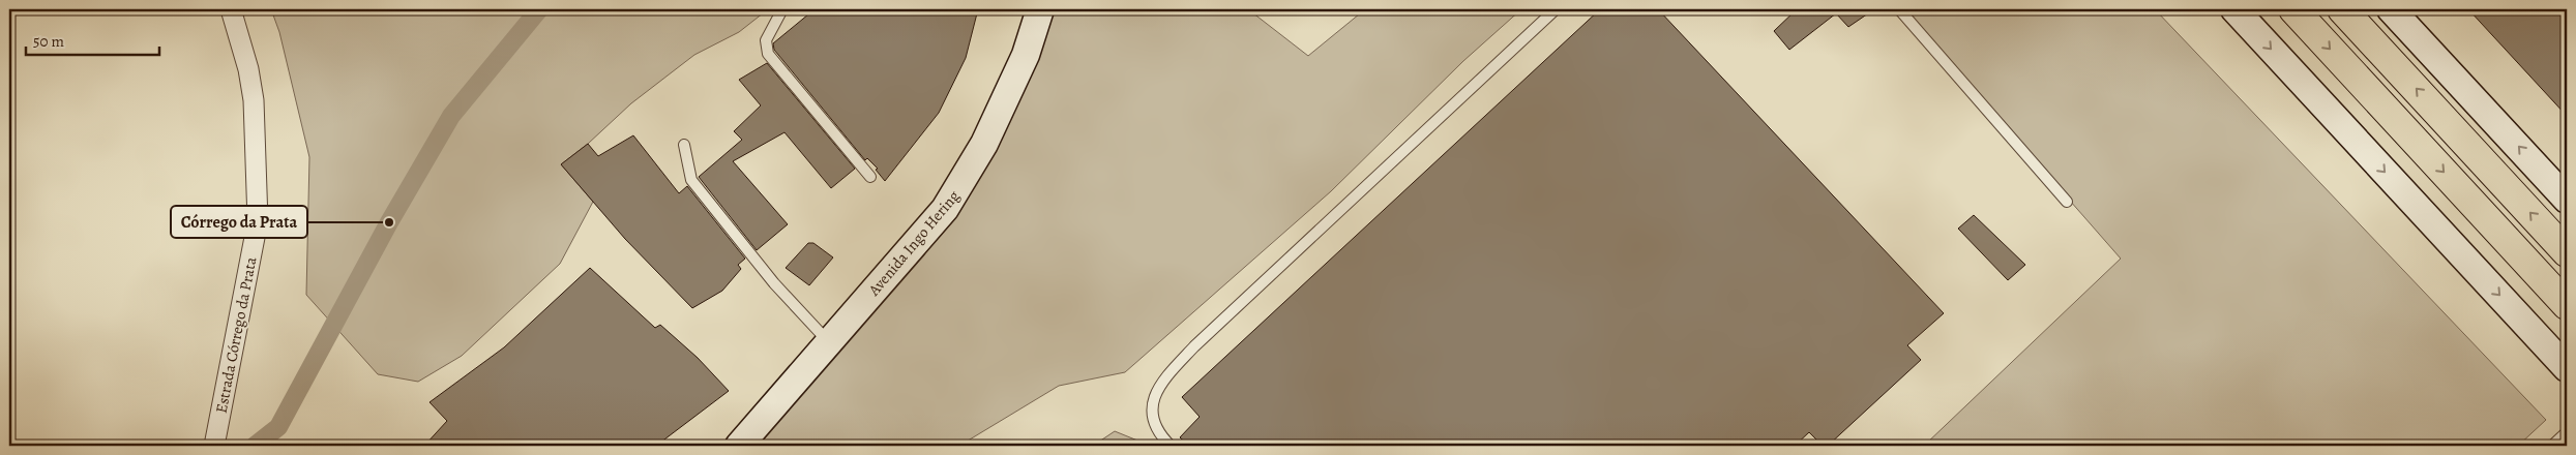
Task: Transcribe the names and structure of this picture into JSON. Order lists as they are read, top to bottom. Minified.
{"streets":{"main road":["Avenida Ingo Hering"],"street":["Estrada Córrego da Prata"]},"places":["Córrego da Prata"],"scale_bar":"50 m"}
